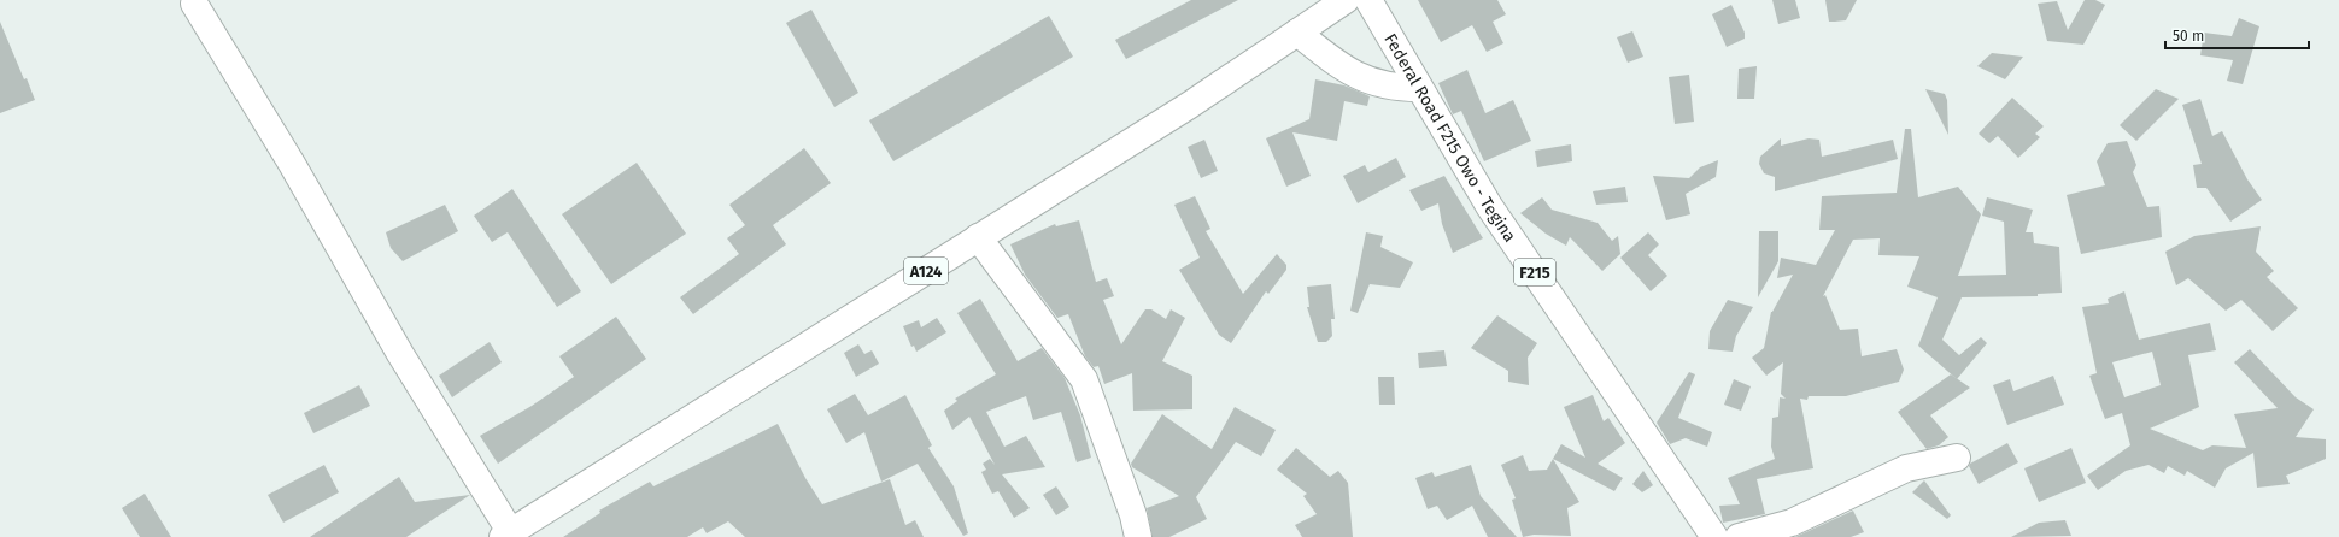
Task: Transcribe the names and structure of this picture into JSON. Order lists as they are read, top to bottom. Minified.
{"streets":{"main road":["Federal Road F215 Owo - Tegina","A124","F215"]},"scale_bar":"50 m"}
